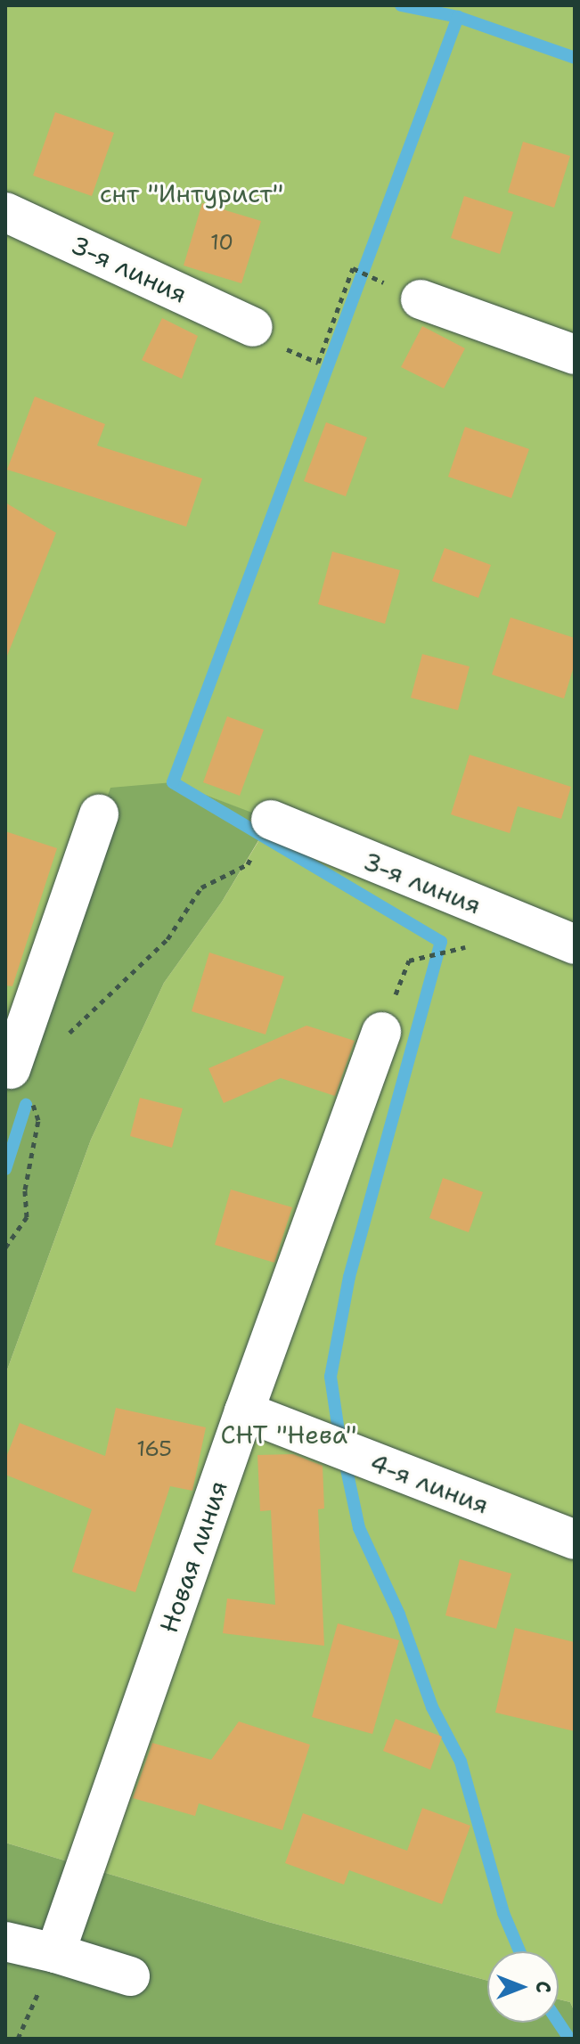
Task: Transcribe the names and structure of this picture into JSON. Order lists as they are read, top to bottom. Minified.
{"streets":{"street":["3-я линия","4-я линия","Новая линия"]},"crossings":[["4-я линия","Новая линия"]],"parks":["снт \"Интурист\"","СНТ \"Нева\""],"house_numbers":["10","165"],"north":"right"}
